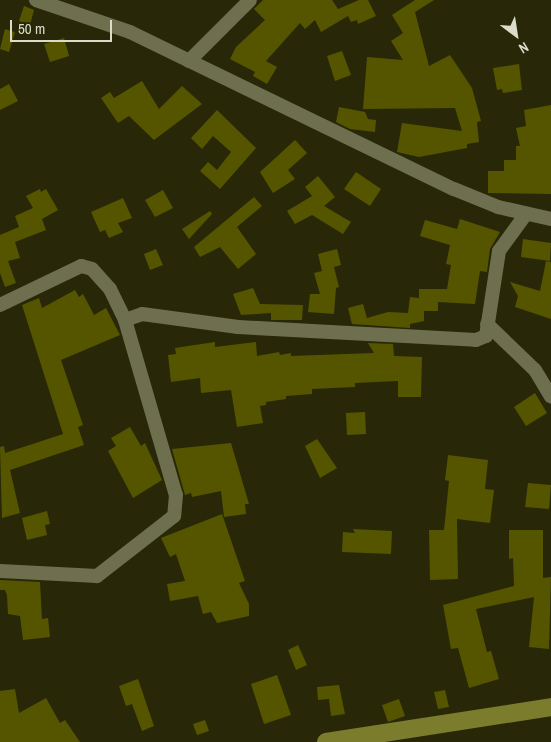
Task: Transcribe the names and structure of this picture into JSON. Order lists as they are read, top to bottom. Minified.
{"scale_bar":"50 m","north":"bottom right"}
